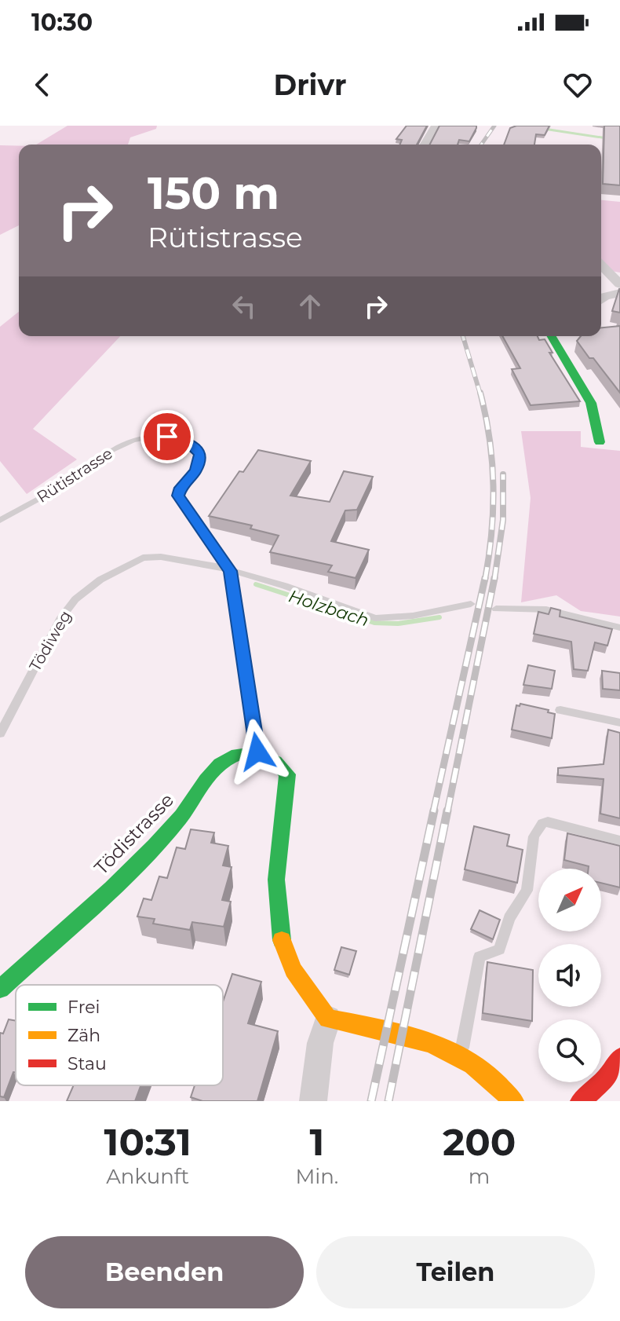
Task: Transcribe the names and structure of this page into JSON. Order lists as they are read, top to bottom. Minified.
{"streets":{"street":["Tödistrasse"],"lane":["Rütistrasse","Tödiweg"]},"crossings":[["Rütistrasse","Tödiweg"],["Rütistrasse","Tödistrasse"]],"water":["Holzbach"],"legend":["Frei","Zäh","Stau"],"north":"top right","page":{"status":"10:30","header":"Drivr","turn":["150 m","Rütistrasse"],"eta":["10:31","Ankunft","1","Min.","200","m"],"buttons":["Beenden","Teilen"]}}
